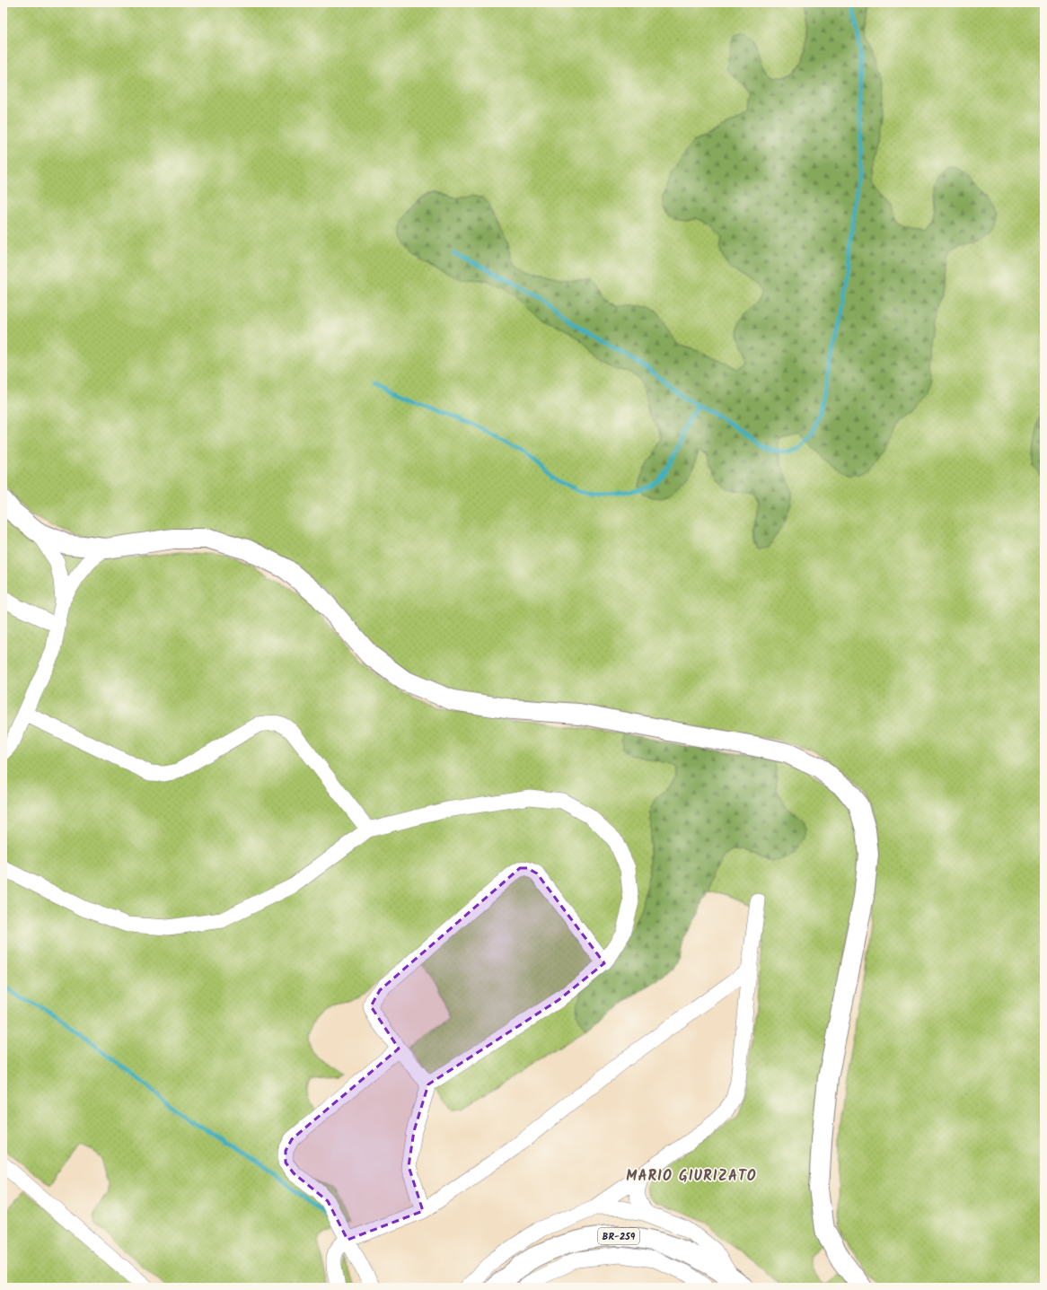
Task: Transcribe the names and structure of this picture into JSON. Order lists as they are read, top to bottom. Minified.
{"streets":{"main road":["BR-259"]},"districts":["MARIO GIURIZATO"]}
